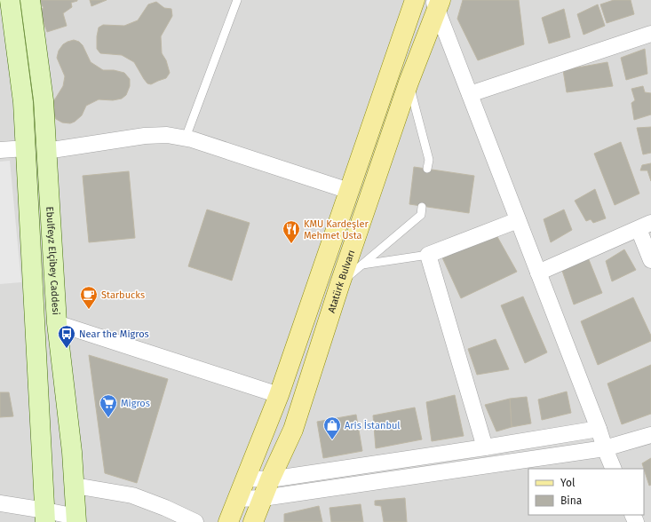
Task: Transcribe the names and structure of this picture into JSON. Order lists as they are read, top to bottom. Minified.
{"streets":{"main road":["Ebulfeyz Elçibey Caddesi","Atatürk Bulvarı"]},"places":{"restaurant":["KMU Kardeşler Mehmet Usta"],"cafe":["Starbucks"],"bus stop":["Near the Migros"],"supermarket":["Migros"],"shop":["Aris İstanbul"]},"legend":["Yol","Bina"]}
